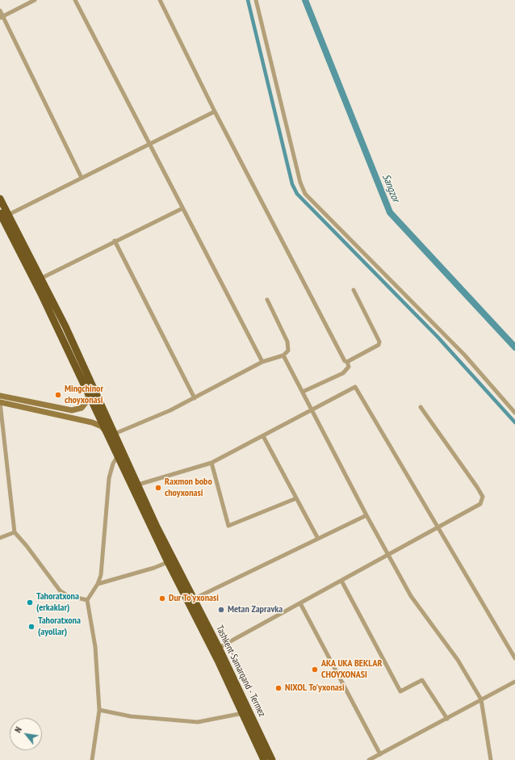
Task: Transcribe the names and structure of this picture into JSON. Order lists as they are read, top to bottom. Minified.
{"streets":{"highway":["Tashkent-Samarqand - Termez"]},"water":["Sangzor"],"places":["Mingchinor choyxonasi","Raxmon bobo choyxonasi","Dur To'yxonasi","Tahoratxona (erkaklar)","Metan Zapravka","Tahoratxona (ayollar)","AKA UKA BEKLAR CHOYXONASI","NIXOL To'yxonasi"],"north":"top left"}
